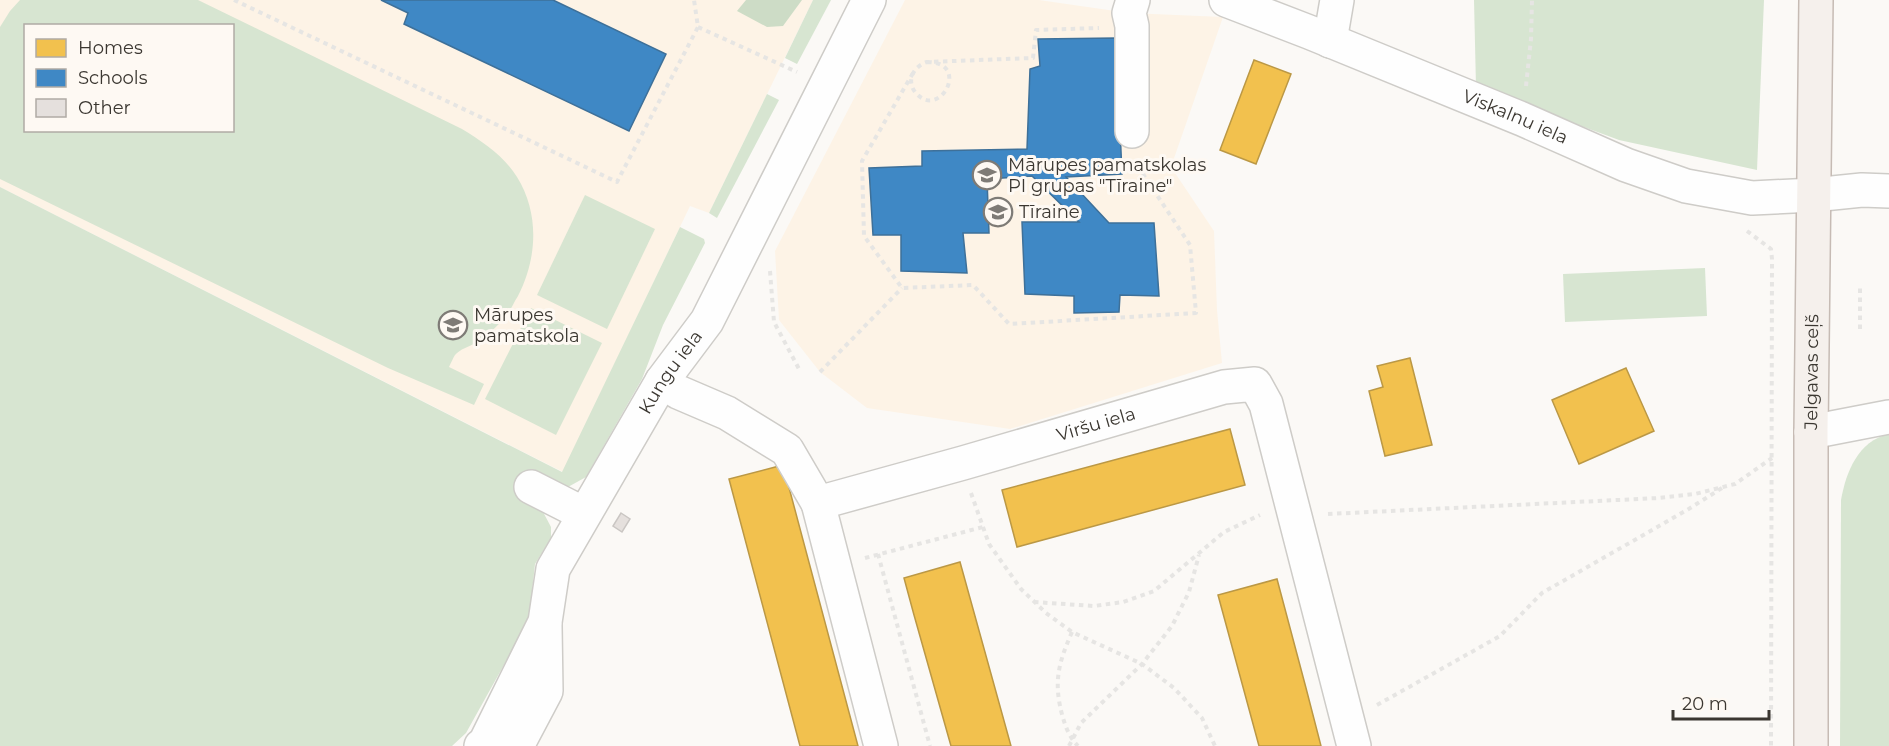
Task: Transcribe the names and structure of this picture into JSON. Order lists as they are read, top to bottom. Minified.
{"streets":{"main road":["Jelgavas ceļš"],"street":["Viskalnu iela","Kungu iela","Viršu iela"]},"crossings":[["Viskalnu iela","Jelgavas ceļš"]],"places":{"school or university":["Mārupes pamatskolas PI grupas \"Tīraine\"","Tīraine","Mārupes pamatskola"]},"legend":["Homes","Schools","Other"],"scale_bar":"20 m"}
